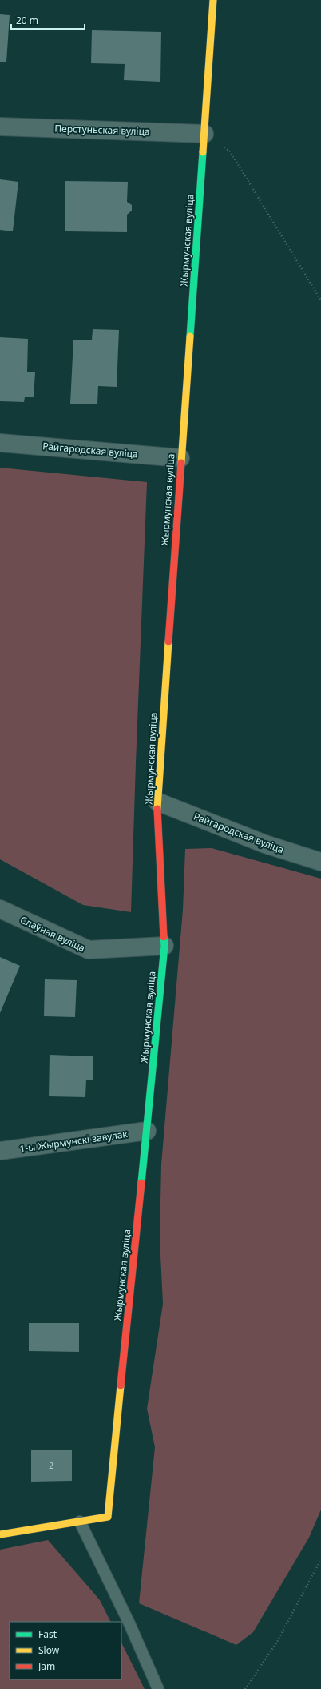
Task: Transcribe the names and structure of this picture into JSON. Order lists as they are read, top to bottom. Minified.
{"streets":{"street":["Перстуньская вуліца","Жырмунская вуліца","Райгародская вуліца","Слаўная вуліца","1-ы Жырмунскі завулак"]},"crossings":[["Перстуньская вуліца","Жырмунская вуліца"],["Жырмунская вуліца","Райгародская вуліца"],["Жырмунская вуліца","Слаўная вуліца"],["Жырмунская вуліца","1-ы Жырмунскі завулак"]],"house_numbers":["2"],"legend":["Fast","Slow","Jam"],"scale_bar":"20 m"}
